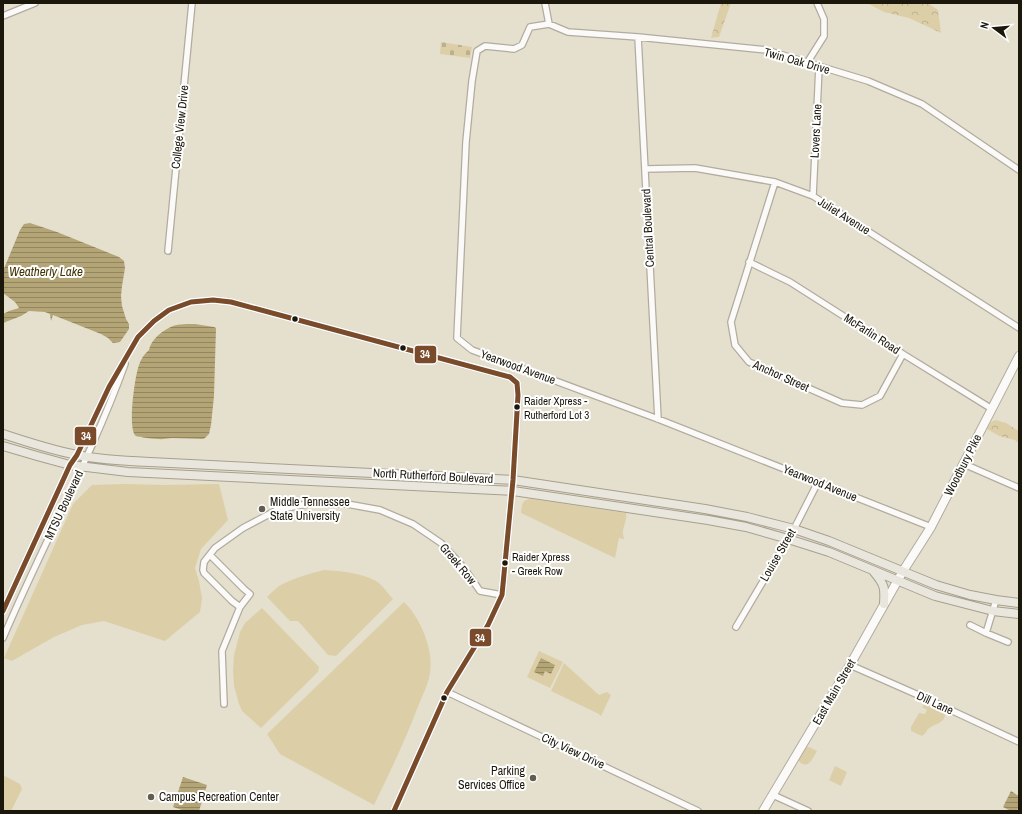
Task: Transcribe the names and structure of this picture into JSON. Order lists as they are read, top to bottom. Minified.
{"streets":{"main road":["North Rutherford Boulevard"],"street":["Twin Oak Drive","College View Drive","Lovers Lane","Juliet Avenue","Central Boulevard","McFarlin Road","Yearwood Avenue","Anchor Street","Woodbury Pike","MTSU Boulevard","Louise Street","Greek Row","East Main Street","Dill Lane","City View Drive"]},"crossings":[["Twin Oak Drive","Lovers Lane"],["Twin Oak Drive","Central Boulevard"],["Twin Oak Drive","Yearwood Avenue"],["Lovers Lane","Juliet Avenue"],["Juliet Avenue","Central Boulevard"],["Juliet Avenue","Anchor Street"],["Central Boulevard","Yearwood Avenue"],["McFarlin Road","Anchor Street"],["McFarlin Road","Woodbury Pike"],["Yearwood Avenue","Woodbury Pike"],["Yearwood Avenue","Louise Street"],["Woodbury Pike","North Rutherford Boulevard"],["Woodbury Pike","East Main Street"],["North Rutherford Boulevard","MTSU Boulevard"],["North Rutherford Boulevard","Louise Street"],["North Rutherford Boulevard","East Main Street"],["East Main Street","Dill Lane"]],"water":["Weatherly Lake"],"places":["Raider Xpress - Rutherford Lot 3","Middle Tennessee State University","Raider Xpress - Greek Row","Parking Services Office","Campus Recreation Center"],"lines":["transit line 34"],"north":"left"}
